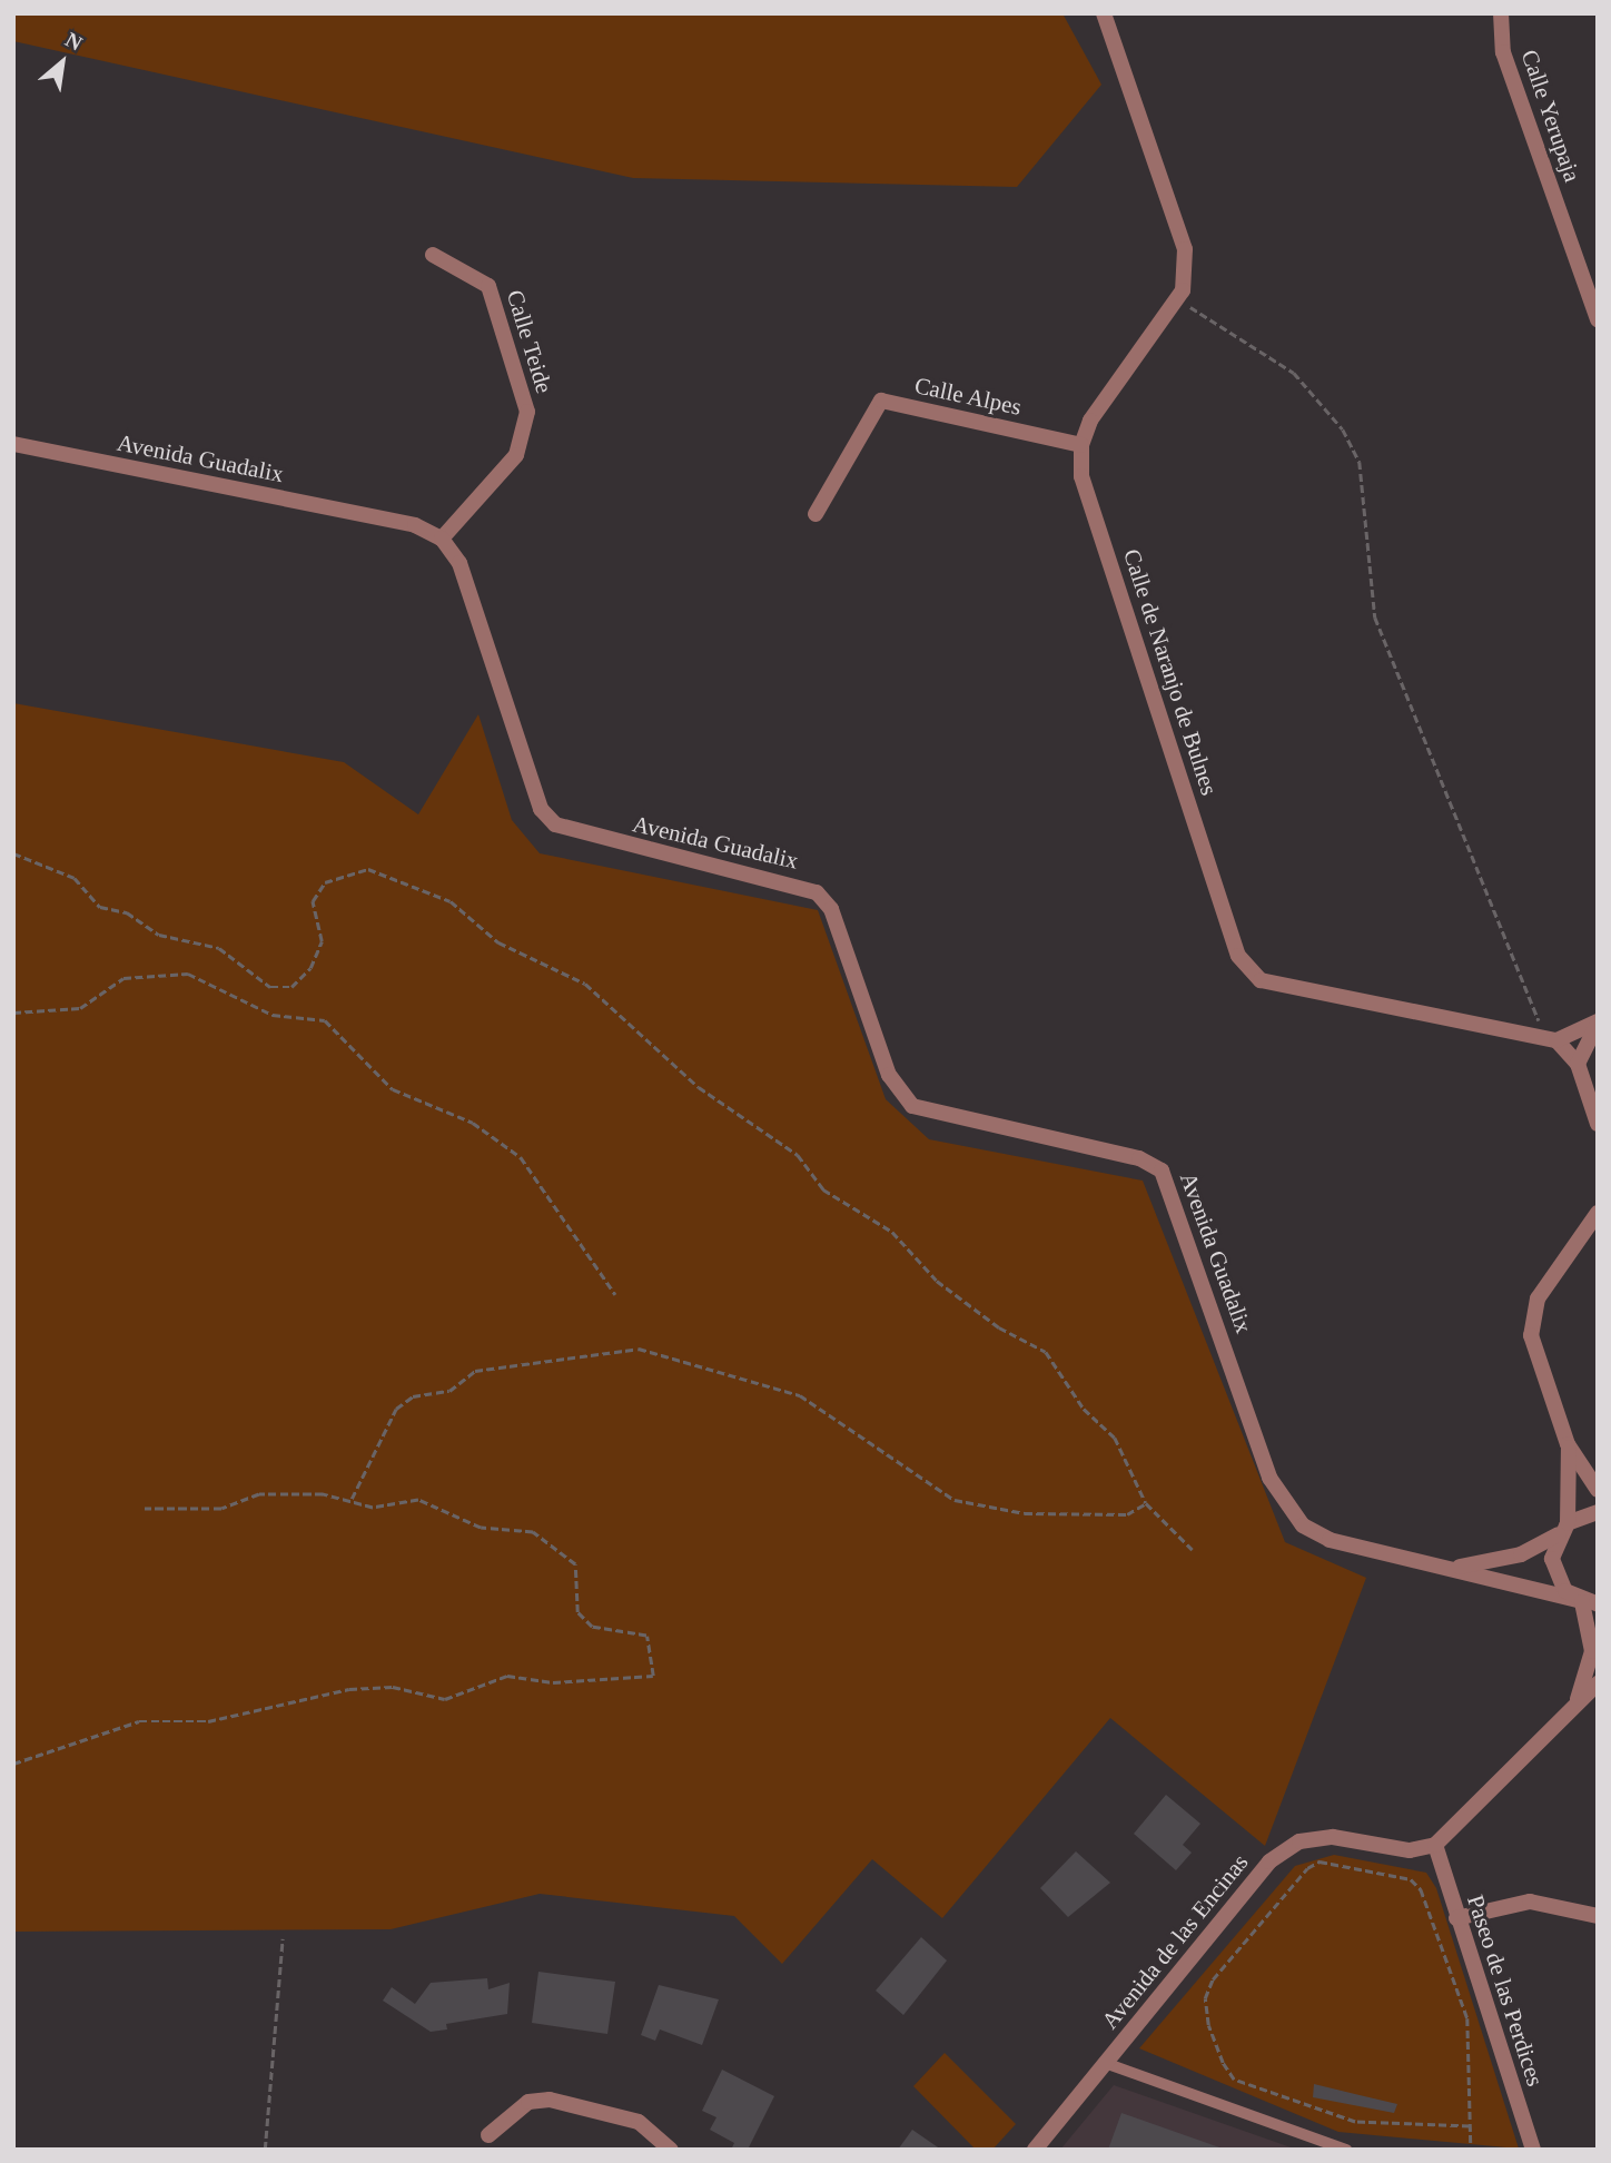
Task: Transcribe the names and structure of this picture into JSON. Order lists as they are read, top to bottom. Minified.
{"streets":{"street":["Calle Yerupaja","Calle Teide","Calle Alpes","Avenida Guadalix","Calle de Naranjo de Bulnes","Avenida de las Encinas","Paseo de las Perdices"]},"crossings":[["Calle Teide","Avenida Guadalix"],["Calle Alpes","Calle de Naranjo de Bulnes"],["Avenida de las Encinas","Paseo de las Perdices"]],"north":"top right"}
